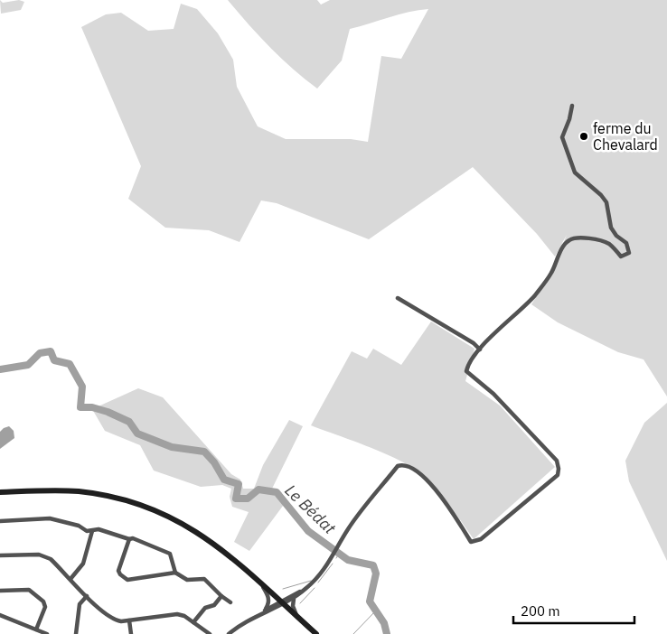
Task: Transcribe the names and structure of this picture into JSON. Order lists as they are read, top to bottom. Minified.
{"water":["Le Bédat"],"places":["ferme du Chevalard"],"scale_bar":"200 m"}
